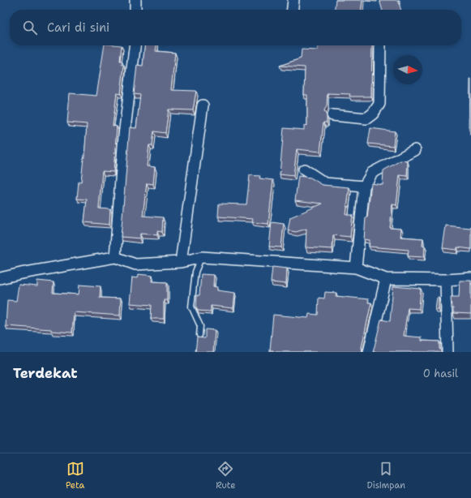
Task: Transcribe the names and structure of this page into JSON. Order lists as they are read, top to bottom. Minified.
{"north":"right","page":{"search":"Cari di sini","heading":["Terdekat","0 hasil"],"nav":["Peta","Rute","Disimpan"]}}
